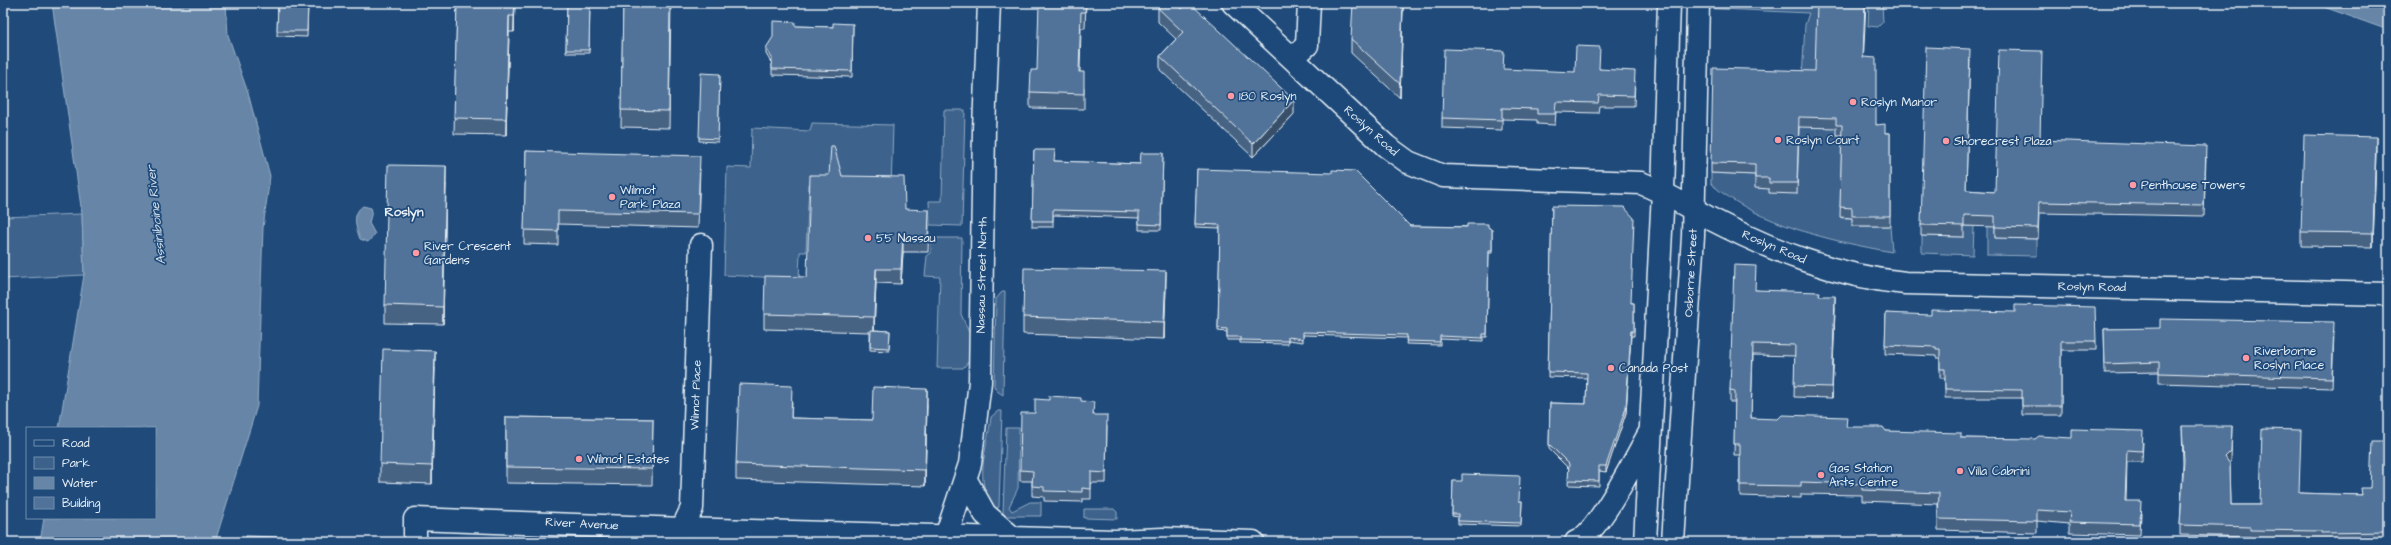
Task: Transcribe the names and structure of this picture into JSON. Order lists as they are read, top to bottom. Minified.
{"streets":{"street":["Roslyn Road","Osborne Street","Nassau Street North","Wilmot Place","River Avenue"]},"crossings":[["Roslyn Road","Osborne Street"],["Nassau Street North","River Avenue"],["Wilmot Place","River Avenue"]],"districts":["Roslyn"],"water":["Assiniboine River"],"places":["180 Roslyn","Roslyn Manor","Roslyn Court","Shorecrest Plaza","Penthouse Towers","Wilmot Park Plaza","55 Nassau","River Crescent Gardens","Riverborne Roslyn Place","Canada Post","Wilmot Estates","Villa Cabrini","Gas Station Arts Centre"],"legend":["Road","Park","Water","Building"]}
